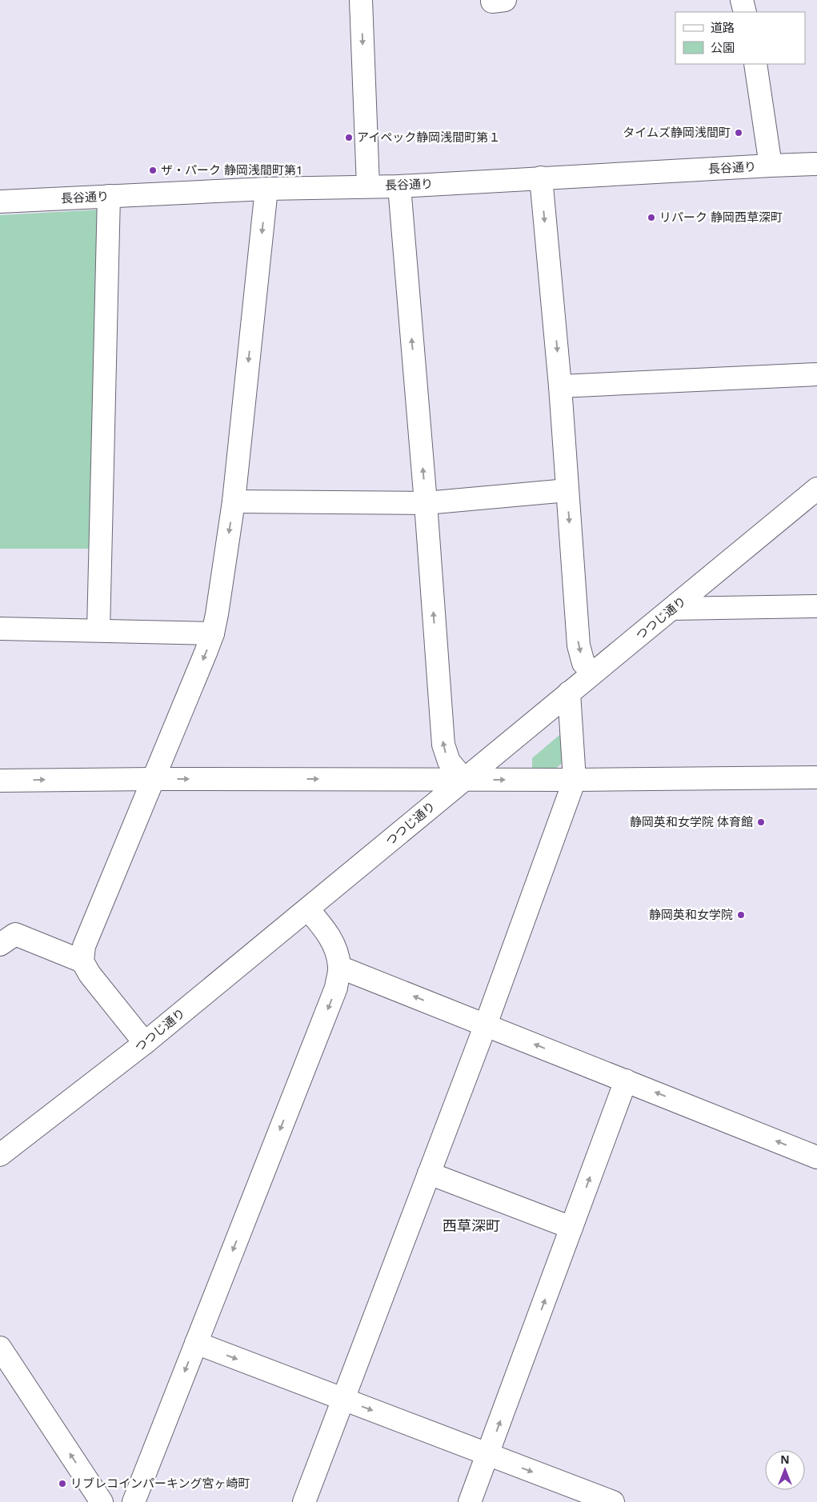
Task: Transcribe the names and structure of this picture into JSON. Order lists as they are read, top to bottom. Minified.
{"streets":{"street":["長谷通り","つつじ通り"]},"districts":["西草深町"],"places":["タイムズ静岡浅間町","アイペック静岡浅間町第１","ザ・パーク 静岡浅間町第1","リパーク 静岡西草深町","静岡英和女学院 体育館","静岡英和女学院","リブレコインパーキング宮ヶ崎町"],"legend":["道路","公園"],"north":"top"}
